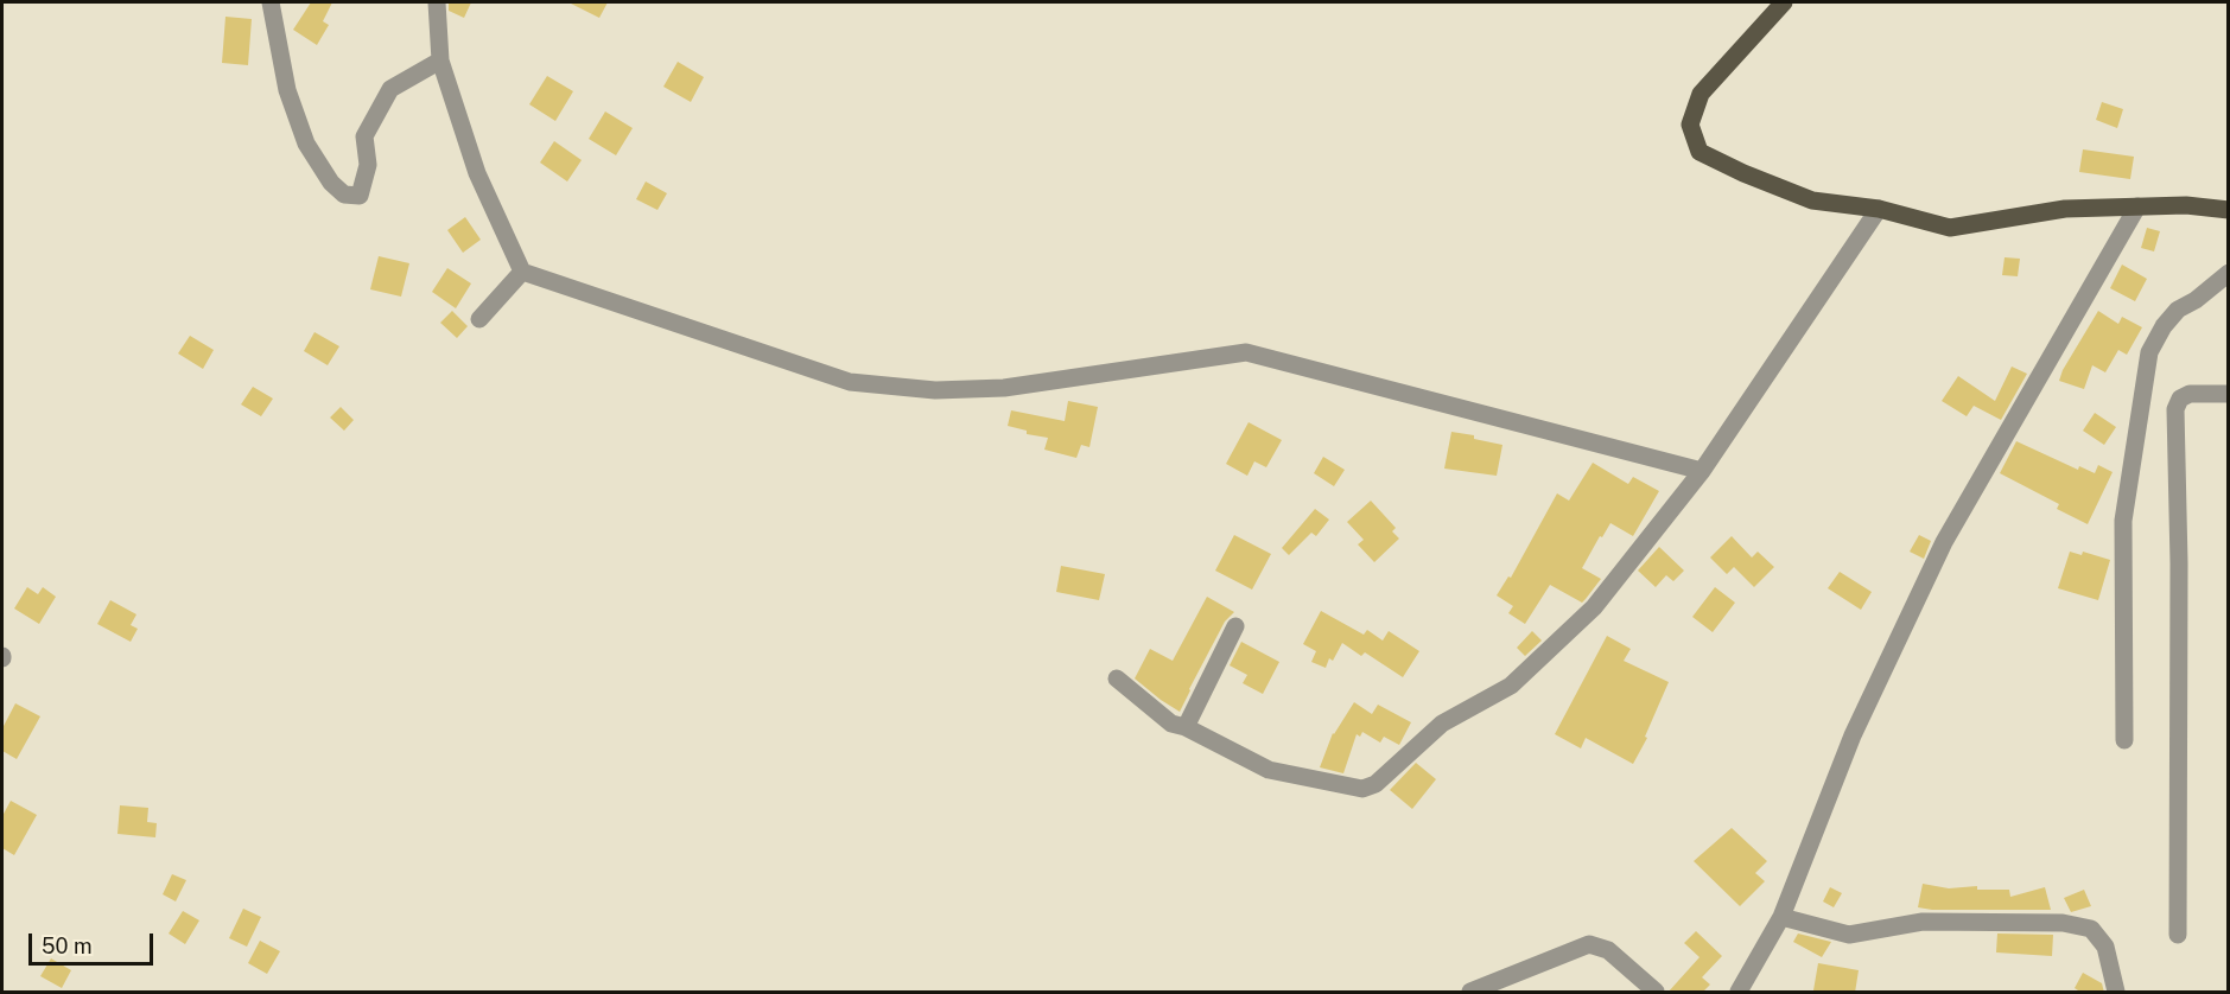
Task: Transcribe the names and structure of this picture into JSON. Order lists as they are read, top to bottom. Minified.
{"scale_bar":"50 m"}
